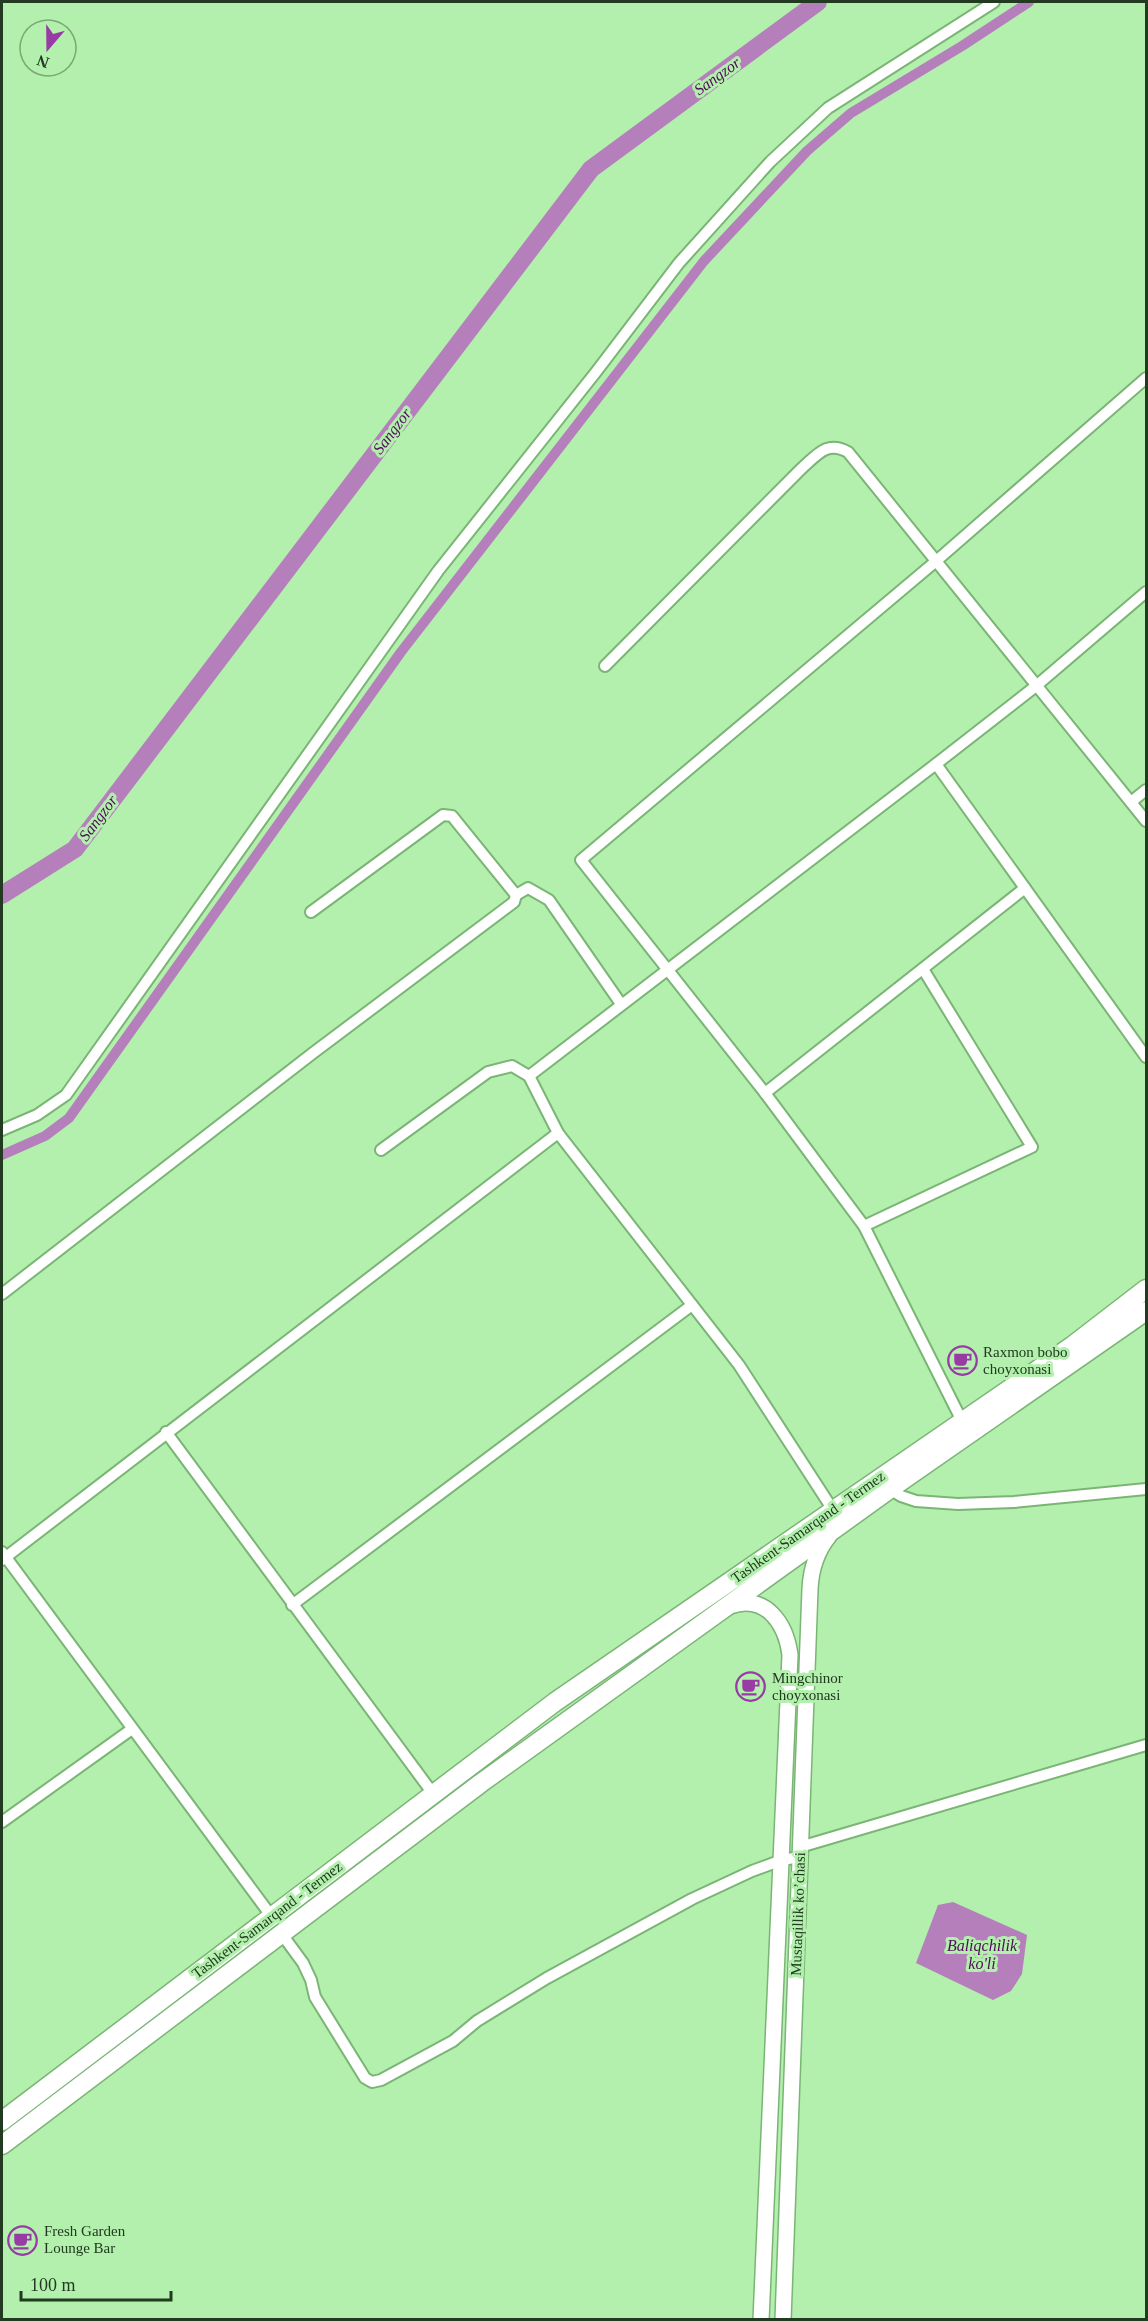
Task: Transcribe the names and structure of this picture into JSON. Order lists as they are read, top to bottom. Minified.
{"streets":{"highway":["Tashkent-Samarqand - Termez"],"main road":["Mustaqillik ko’chasi"]},"crossings":[["Tashkent-Samarqand - Termez","Mustaqillik ko’chasi"]],"water":["Sangzor","Baliqchilik ko'li"],"places":{"cafe":["Raxmon bobo choyxonasi","Mingchinor choyxonasi","Fresh Garden Lounge Bar"]},"scale_bar":"100 m","north":"bottom"}
